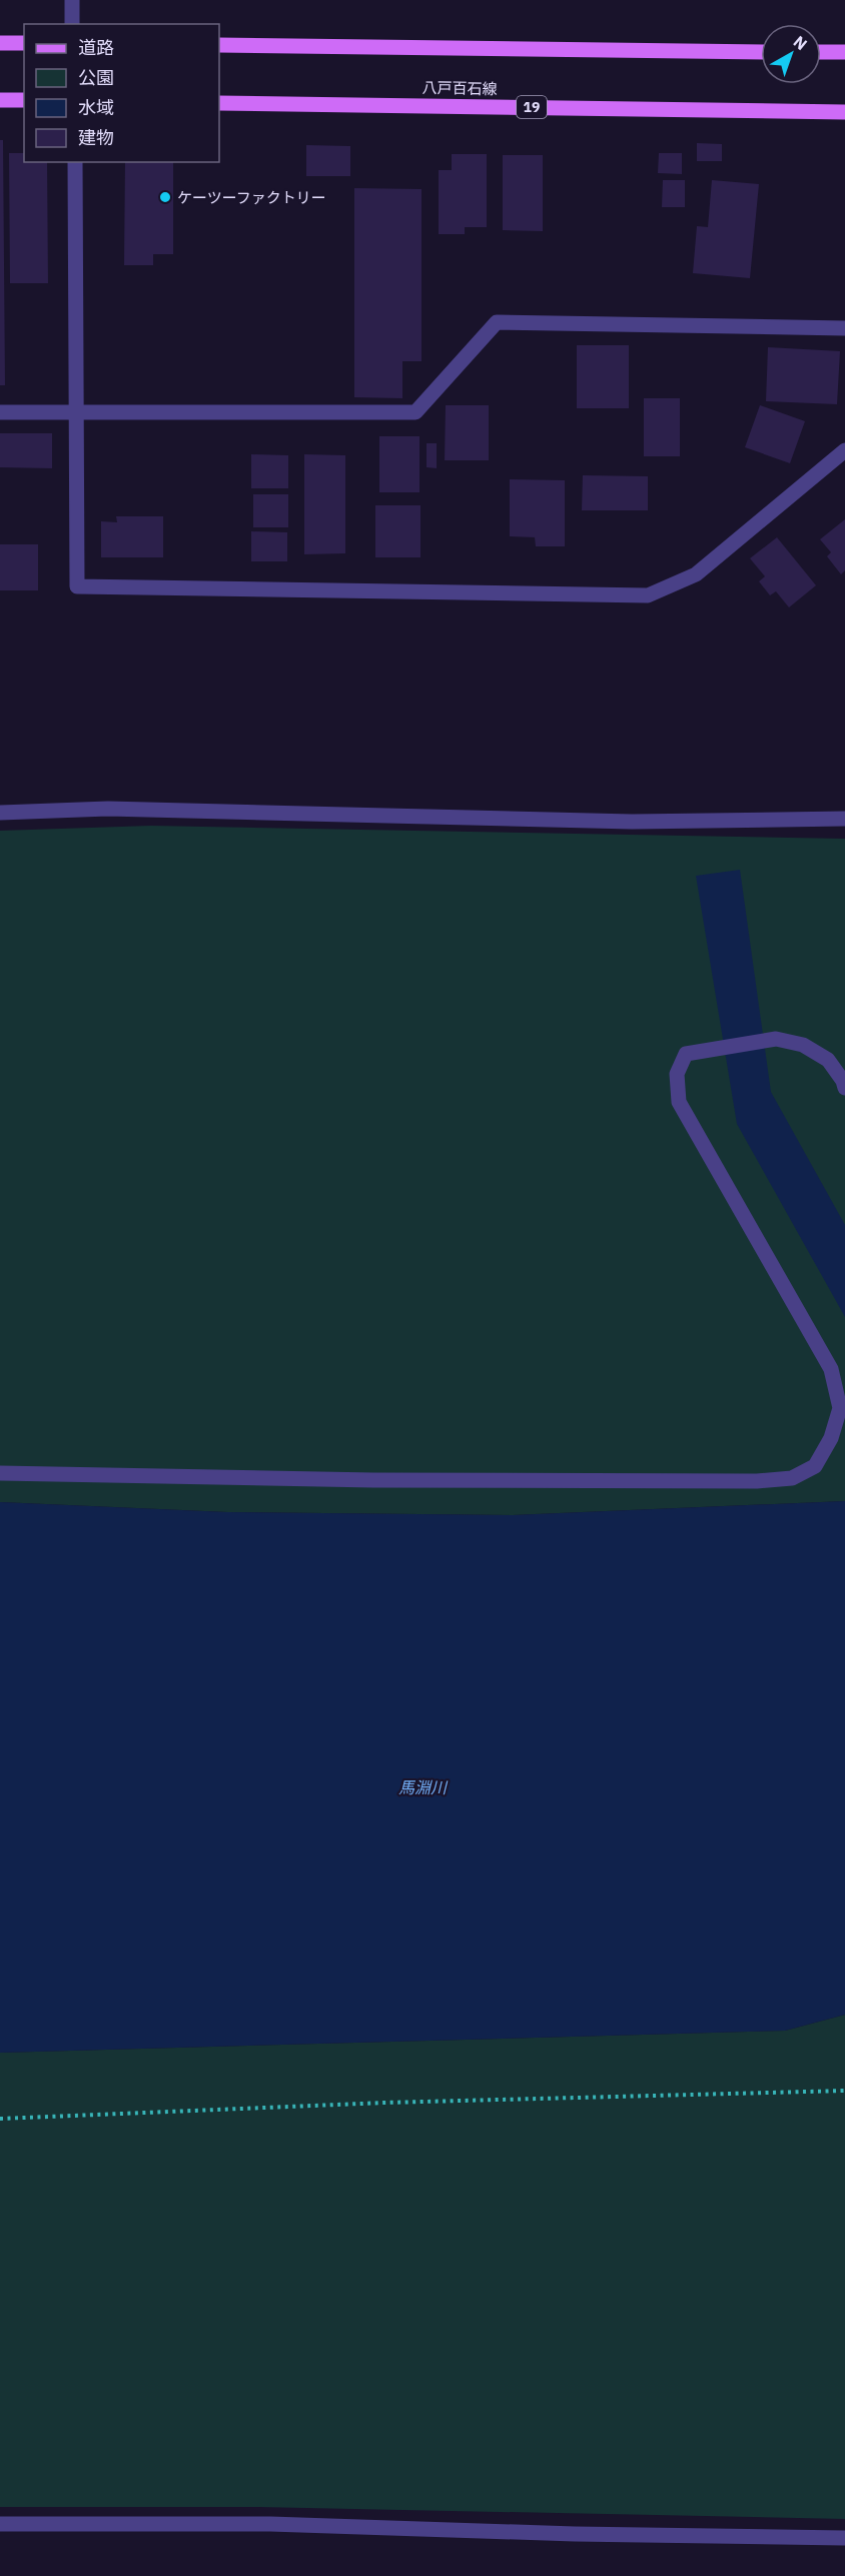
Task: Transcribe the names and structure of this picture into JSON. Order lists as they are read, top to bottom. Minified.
{"streets":{"main road":["八戸百石線","19"]},"water":["馬淵川"],"places":["ケーツーファクトリー"],"legend":["道路","公園","水域","建物"],"north":"top right"}
